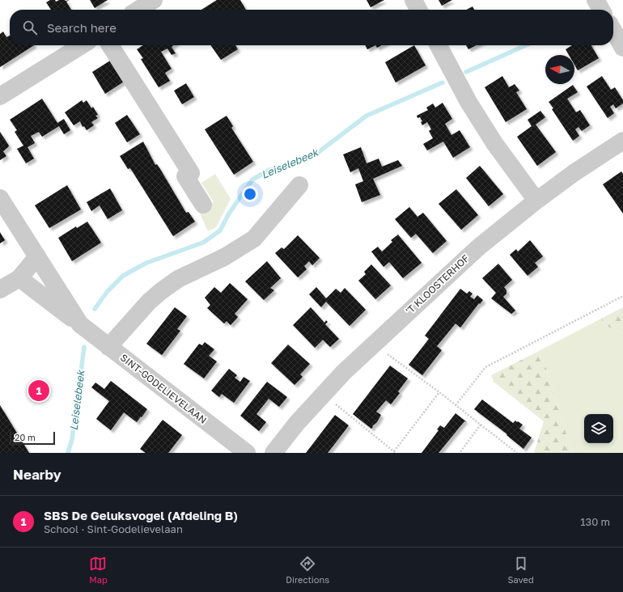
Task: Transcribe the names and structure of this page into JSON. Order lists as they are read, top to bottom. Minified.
{"streets":{"street":["'T KLOOSTERHOF","SINT-GODELIEVELAAN"]},"water":["Leiselebeek"],"scale_bar":"20 m","north":"left","page":{"search":"Search here","pins":"1","scale":"20 m","heading":"Nearby","list":[{"mark":"1","name":"SBS De Geluksvogel (Afdeling B)","note":"School · Sint-Godelievelaan","value":"130 m"}],"nav":["Map","Directions","Saved"]}}
